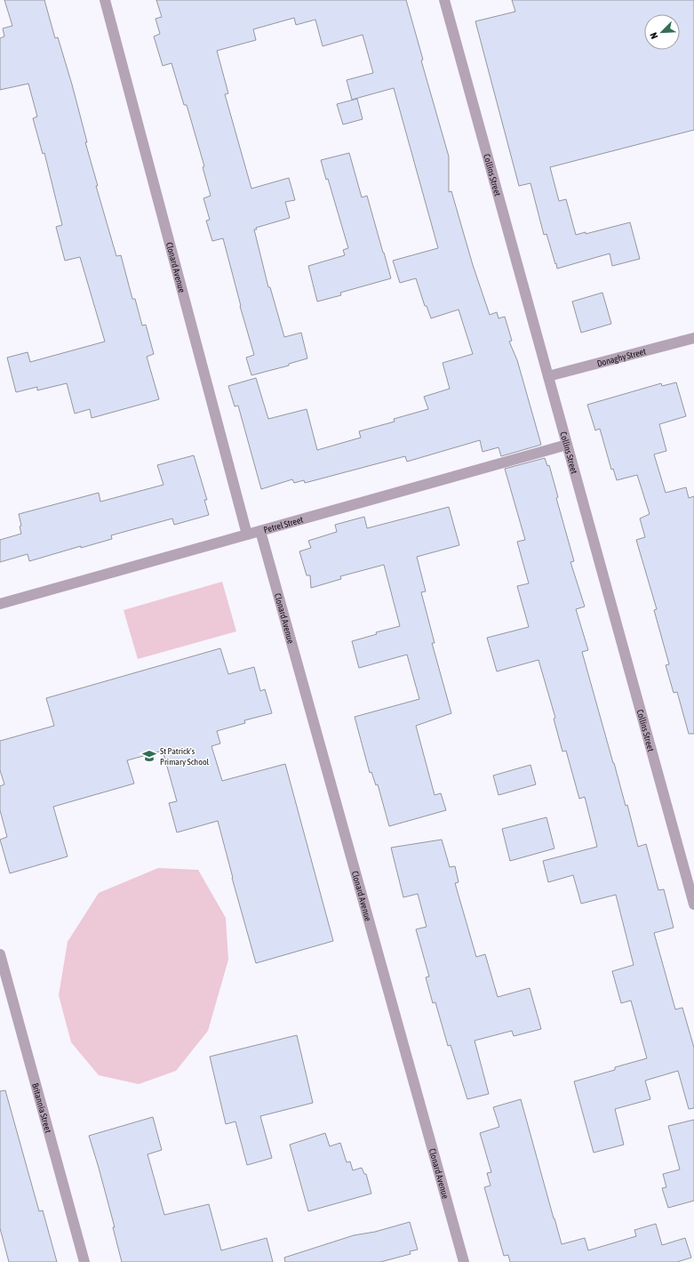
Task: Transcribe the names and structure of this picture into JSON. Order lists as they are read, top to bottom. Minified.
{"streets":{"street":["Collins Street","Clonard Avenue","Donaghy Street","Petrel Street","Britannia Street"]},"crossings":[["Collins Street","Donaghy Street"],["Collins Street","Petrel Street"],["Clonard Avenue","Petrel Street"]],"places":{"school or university":["St Patrick's Primary School"]},"north":"bottom left"}
